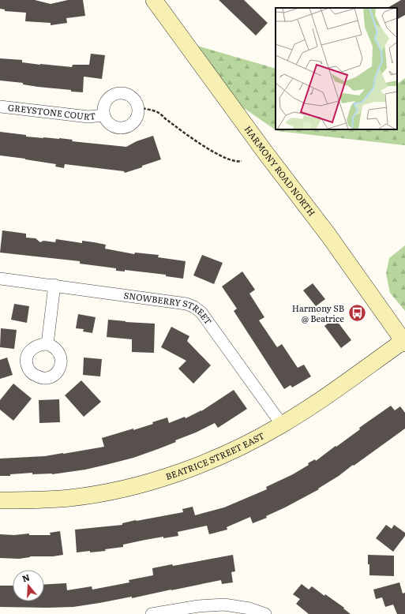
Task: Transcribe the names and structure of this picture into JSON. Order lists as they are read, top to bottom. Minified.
{"streets":{"street":["GREYSTONE COURT","HARMONY ROAD NORTH","SNOWBERRY STREET","BEATRICE STREET EAST"]},"crossings":[["HARMONY ROAD NORTH","BEATRICE STREET EAST"],["SNOWBERRY STREET","BEATRICE STREET EAST"]],"places":{"bus stop":["Harmony SB @ Beatrice"]},"north":"top"}
